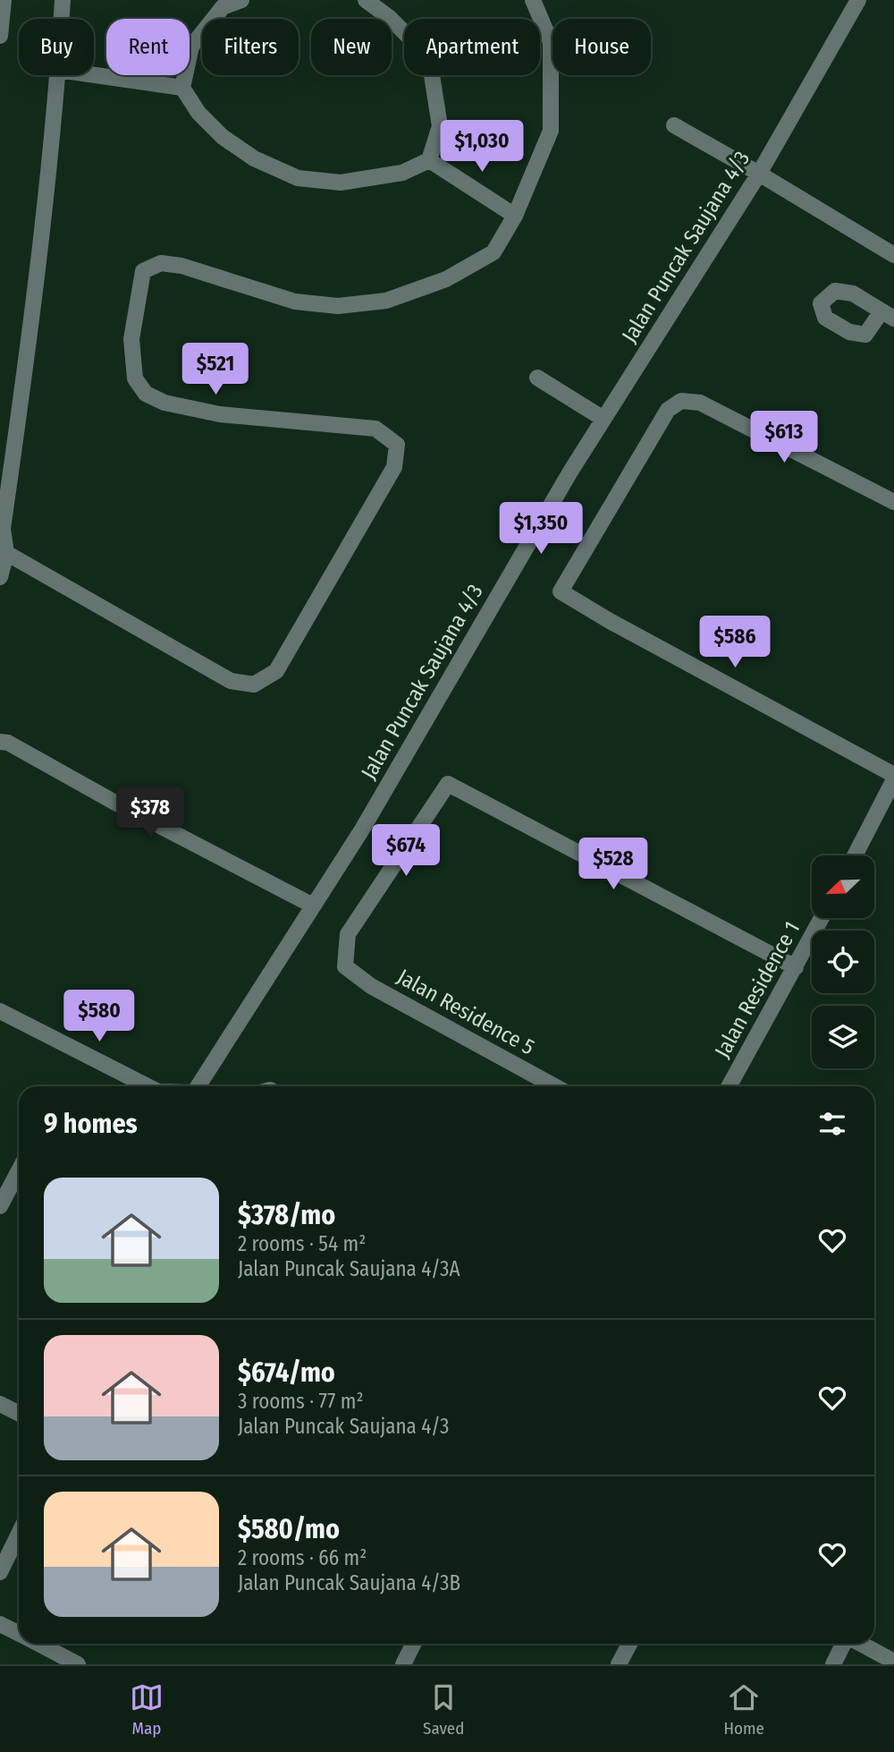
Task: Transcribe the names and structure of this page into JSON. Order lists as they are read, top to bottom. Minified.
{"streets":{"street":["Jalan Puncak Saujana 4/3","Jalan Residence 1","Jalan Residence 5"]},"crossings":[["Jalan Residence 1","Jalan Residence 5"]],"north":"bottom left","page":{"chip":["Buy","Rent","Filters","New","Apartment","House"],"price":["$1,030","$521","$613","$1,350","$586","$378","$674","$528","$580"],"heading":"9 homes","list":[{"name":"$378/mo","note":"2 rooms · 54 m² · Jalan Puncak Saujana 4/3A"},{"name":"$674/mo","note":"3 rooms · 77 m² · Jalan Puncak Saujana 4/3"},{"name":"$580/mo","note":"2 rooms · 66 m² · Jalan Puncak Saujana 4/3B"}],"tabs":["Map","Saved","Home"]}}
